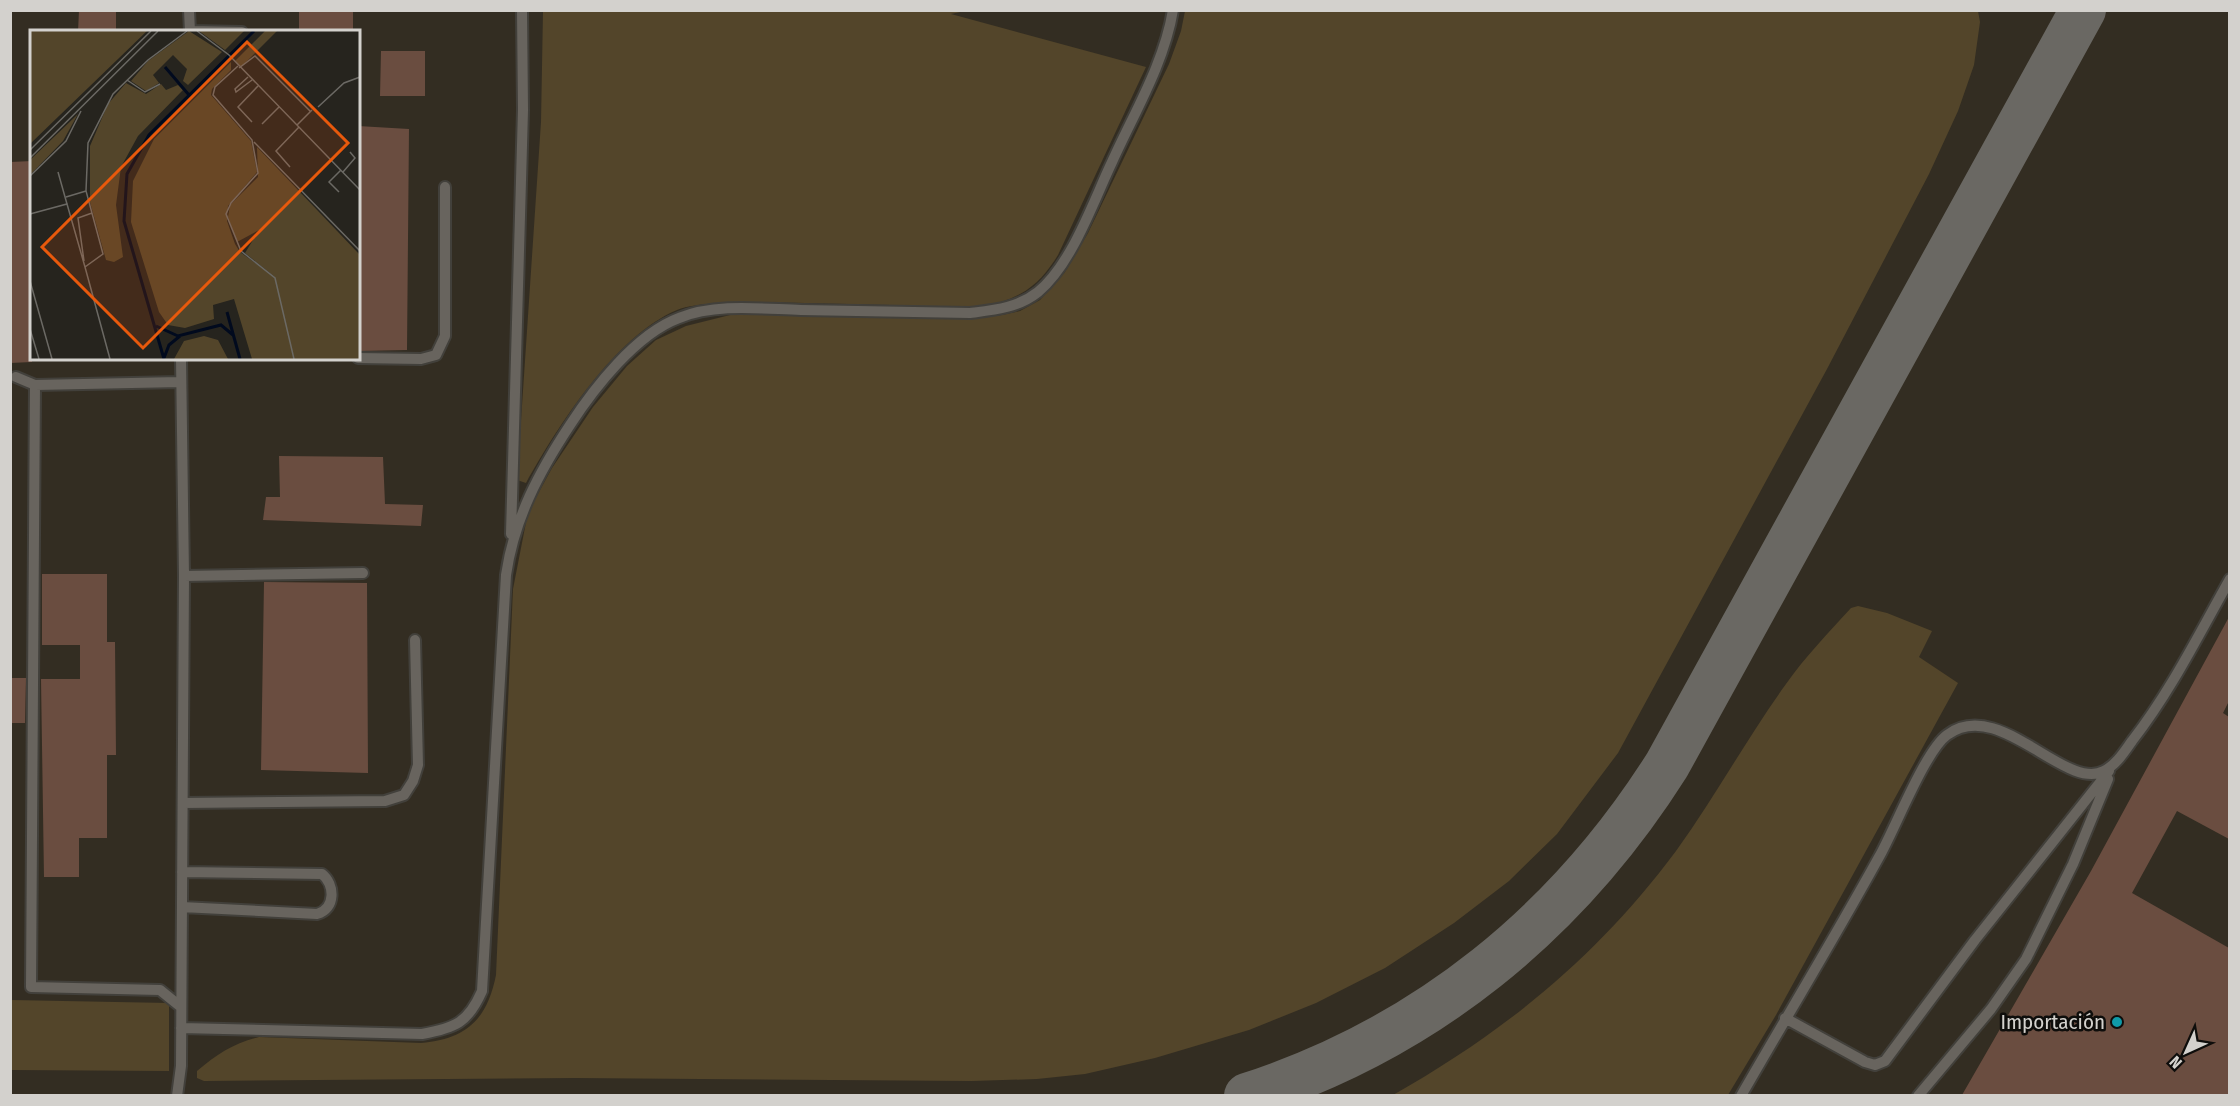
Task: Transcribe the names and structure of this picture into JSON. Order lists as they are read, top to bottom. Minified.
{"places":["Importación"],"north":"bottom left"}
